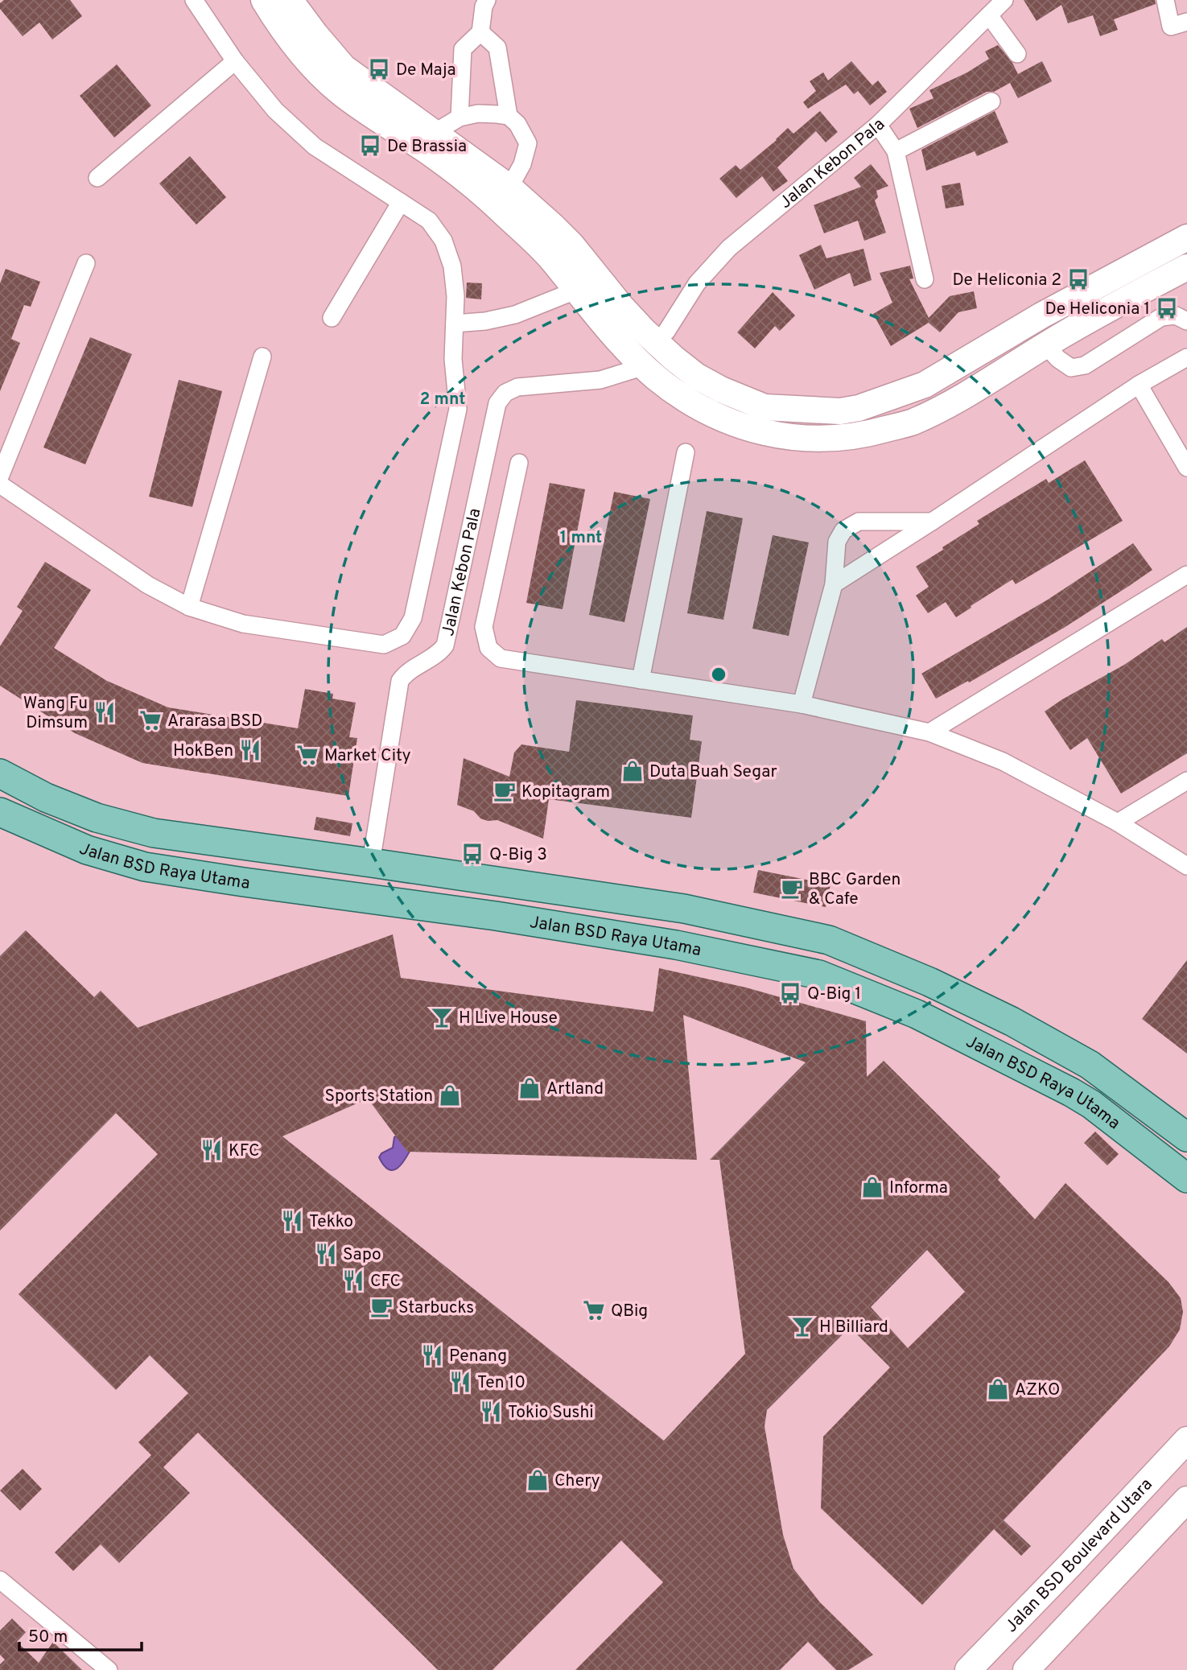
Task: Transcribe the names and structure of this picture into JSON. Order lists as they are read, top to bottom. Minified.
{"streets":{"main road":["Jalan BSD Raya Utama"],"street":["Jalan Kebon Pala","Jalan BSD Boulevard Utara"]},"crossings":[["Jalan Kebon Pala","Jalan BSD Raya Utama"]],"places":{"bus stop":["De Maja","De Brassia","De Heliconia 2","De Heliconia 1","Q-Big 3","Q-Big 1"],"restaurant":["Wang Fu Dimsum","HokBen","KFC","Tekko","Sapo","CFC","Penang","Ten 10","Tokio Sushi"],"supermarket":["Ararasa BSD","Market City","QBig"],"shop":["Duta Buah Segar","Artland","Sports Station","Informa","AZKO","Chery"],"cafe":["Kopitagram","BBC Garden & Cafe","Starbucks"],"bar":["H Live House","H Billiard"]},"scale_bar":"50 m","rings":["2 mnt","1 mnt"]}
